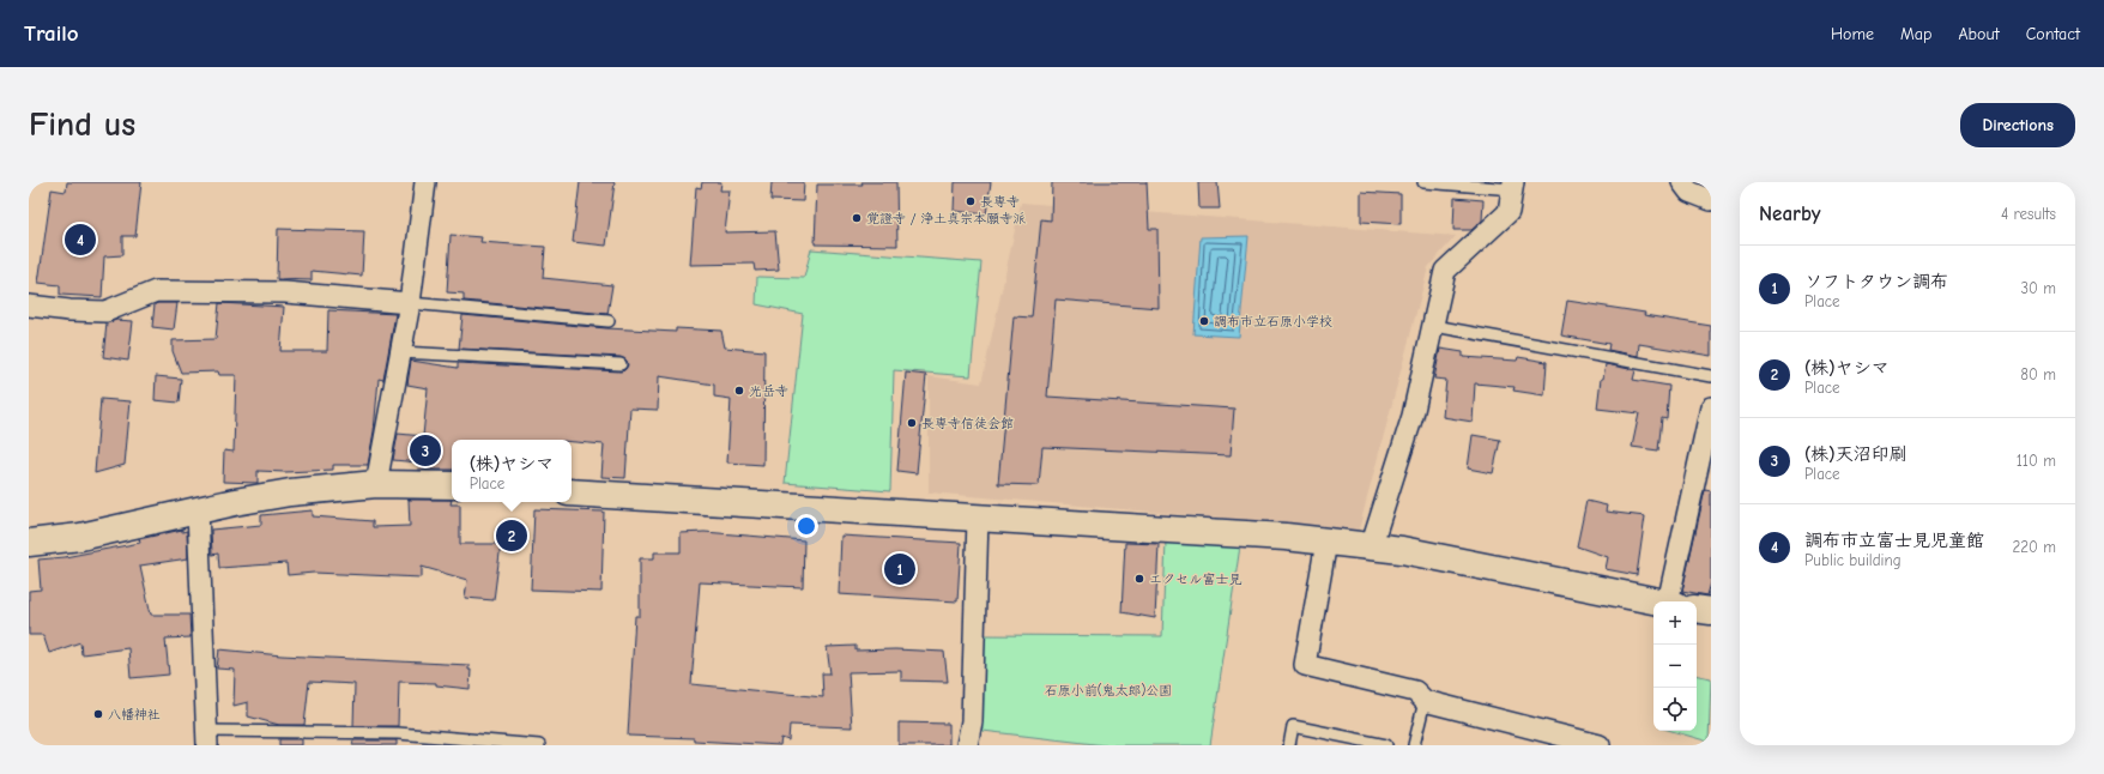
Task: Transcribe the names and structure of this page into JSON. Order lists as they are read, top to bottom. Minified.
{"parks":["石原小前(鬼太郎)公園"],"places":["長専寺","覚證寺 / 浄土真宗本願寺派","調布市立石原小学校","光岳寺","長専寺信徒会館","エクセル富士見","八幡神社"],"page":{"header":"Trailo","nav":["Home","Map","About","Contact"],"buttons":"Directions","title":"Find us","heading":["Nearby","4 results"],"pins":["4","3","2","1"],"list":[{"mark":"1","name":"ソフトタウン調布","note":"Place","value":"30 m"},{"mark":"2","name":"(株)ヤシマ","note":"Place","value":"80 m"},{"mark":"3","name":"(株)天沼印刷","note":"Place","value":"110 m"},{"mark":"4","name":"調布市立富士見児童館","note":"Public building","value":"220 m"}],"popup":["(株)ヤシマ","Place"],"map_buttons":["+","−"]}}
